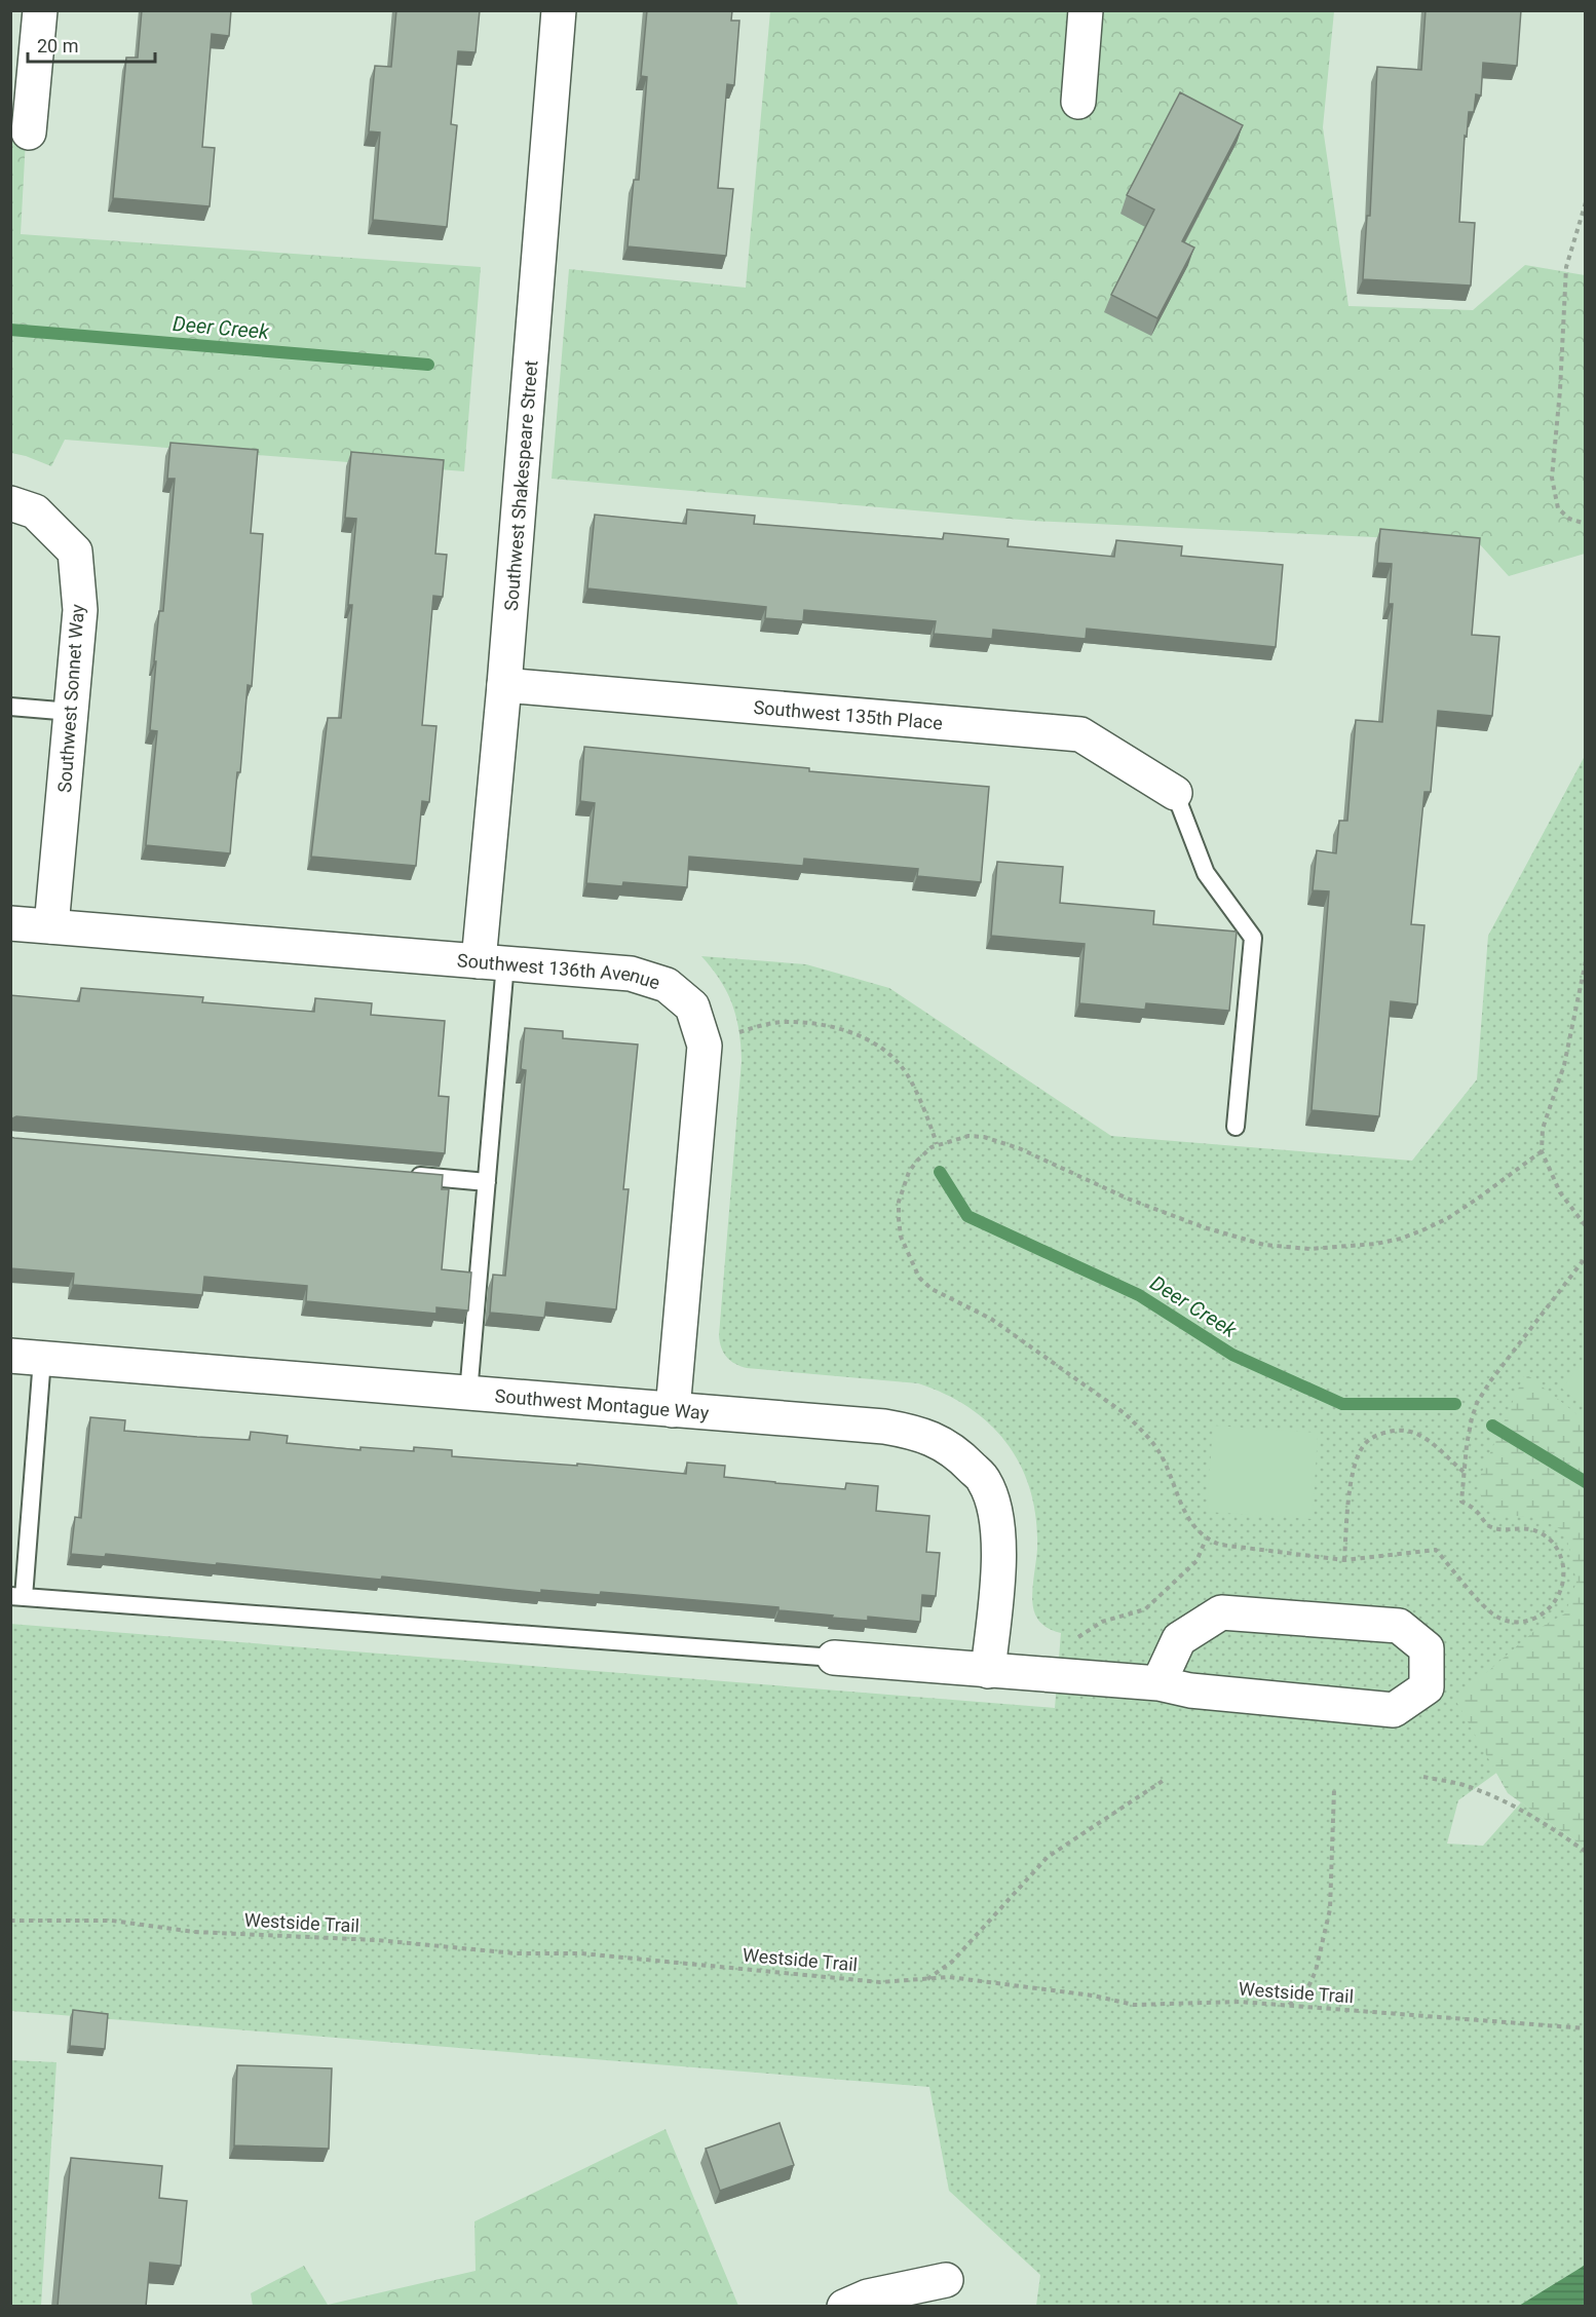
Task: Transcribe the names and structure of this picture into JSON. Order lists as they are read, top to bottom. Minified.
{"streets":{"street":["Southwest Shakespeare Street","Southwest Sonnet Way","Southwest 135th Place","Southwest 136th Avenue","Southwest Montague Way"],"path":["Westside Trail"]},"crossings":[["Southwest Shakespeare Street","Southwest 135th Place"],["Southwest Shakespeare Street","Southwest 136th Avenue"],["Southwest Sonnet Way","Southwest 136th Avenue"],["Southwest 136th Avenue","Southwest Montague Way"]],"water":["Deer Creek"],"scale_bar":"20 m"}
